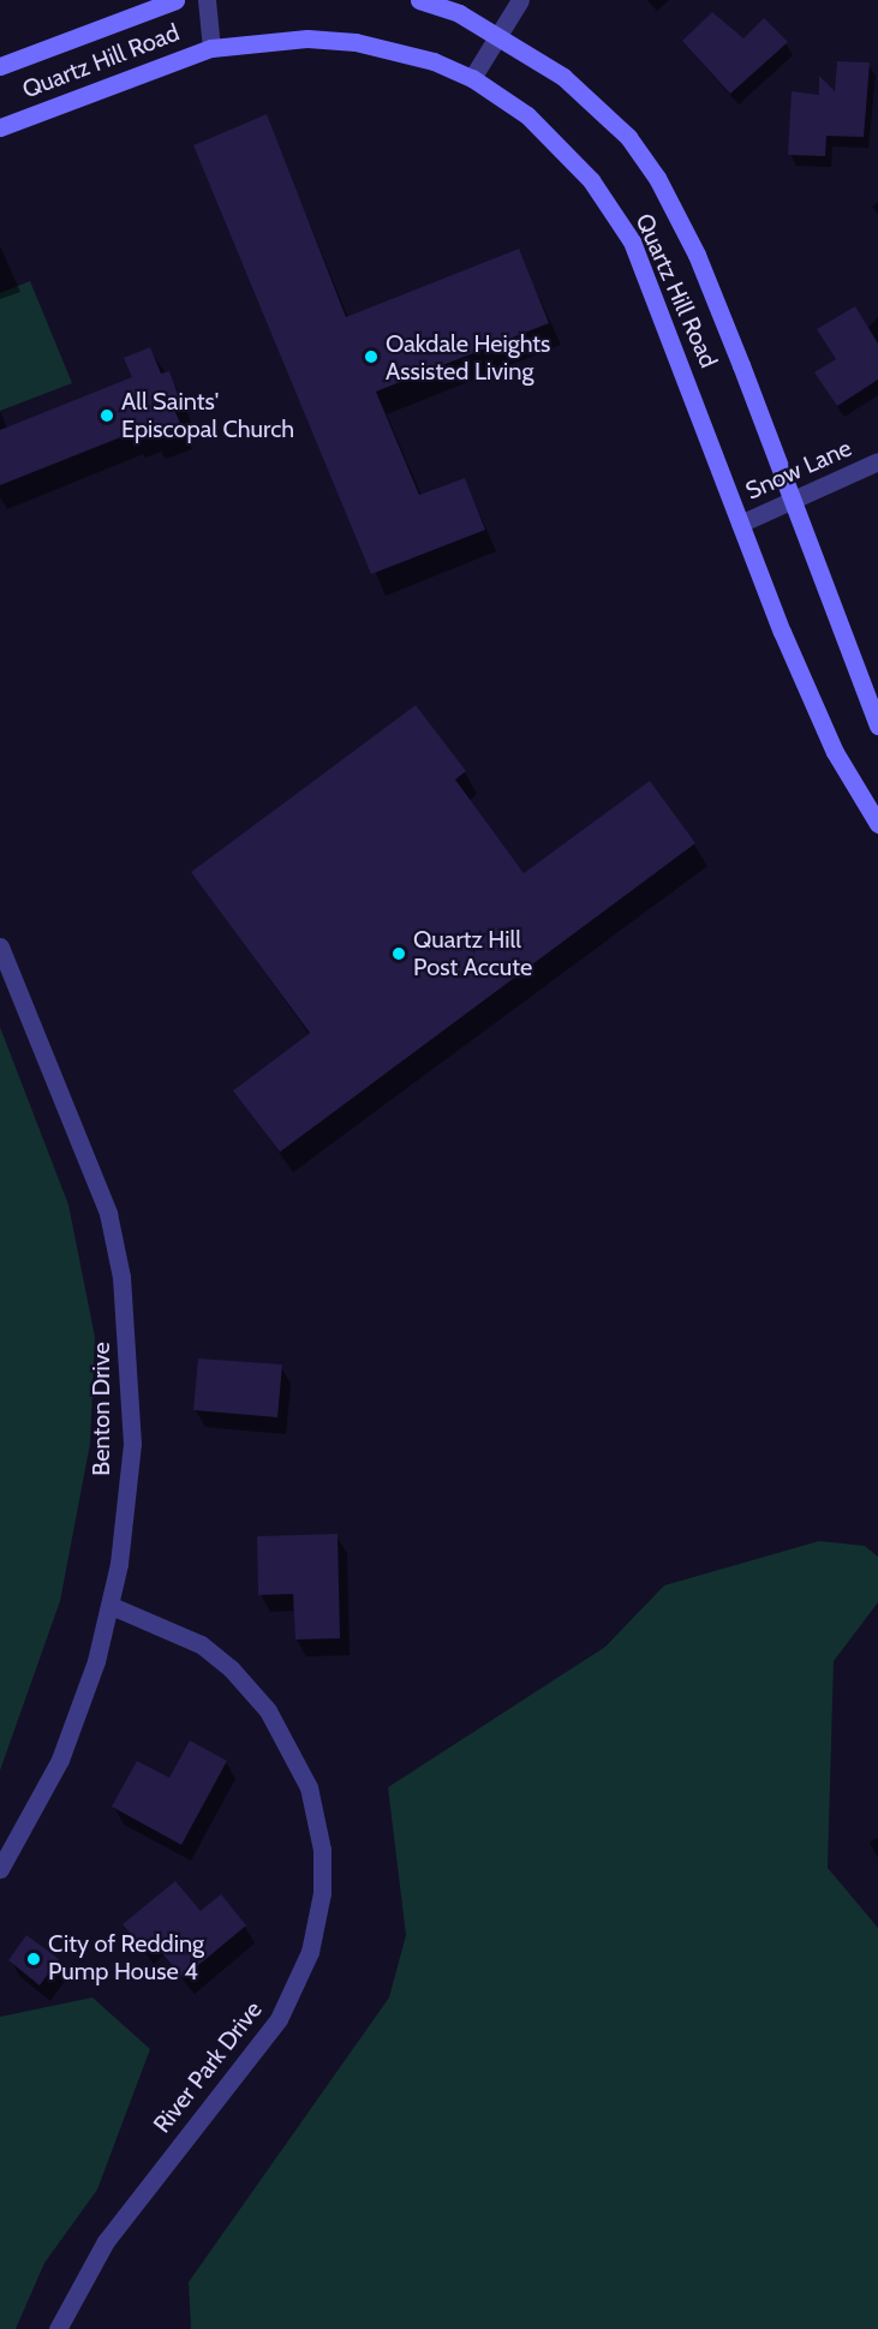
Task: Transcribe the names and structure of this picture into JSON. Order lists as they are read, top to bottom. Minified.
{"streets":{"main road":["Quartz Hill Road"],"street":["Snow Lane","Benton Drive","River Park Drive"]},"crossings":[["Quartz Hill Road","Snow Lane"],["Benton Drive","River Park Drive"]],"places":["Oakdale Heights Assisted Living","All Saints' Episcopal Church","Quartz Hill Post Accute","City of Redding Pump House 4"]}
